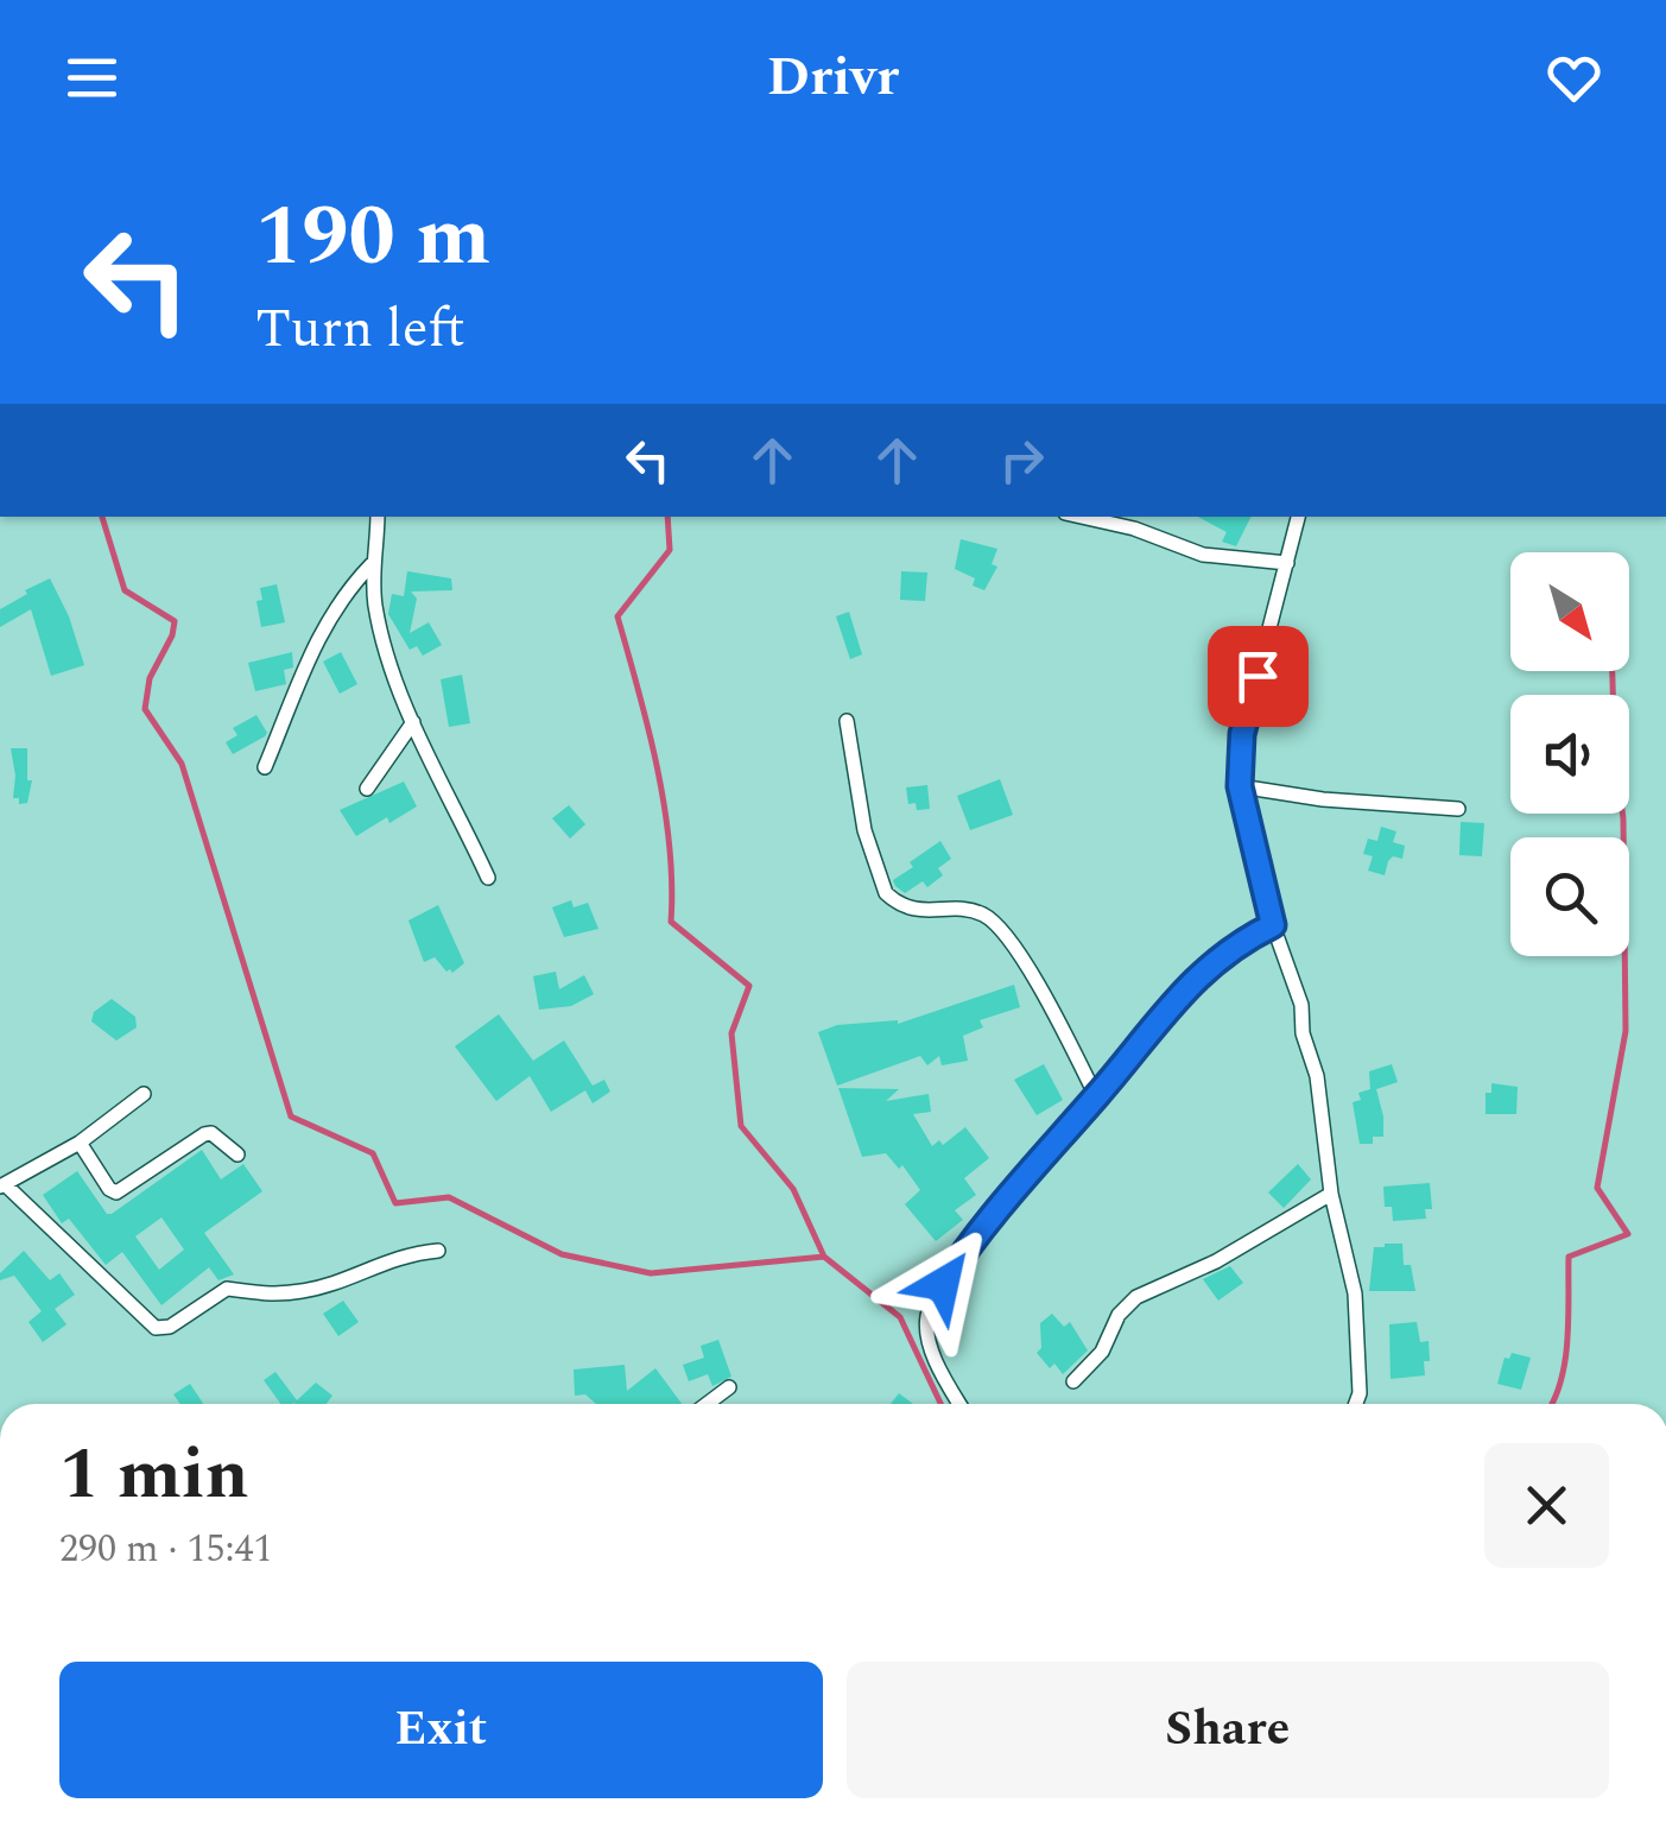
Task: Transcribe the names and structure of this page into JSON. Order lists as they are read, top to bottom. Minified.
{"north":"bottom right","page":{"header":"Drivr","turn":["190 m","Turn left"],"heading":["1 min","290 m · 15:41"],"buttons":["Exit","Share"]}}
